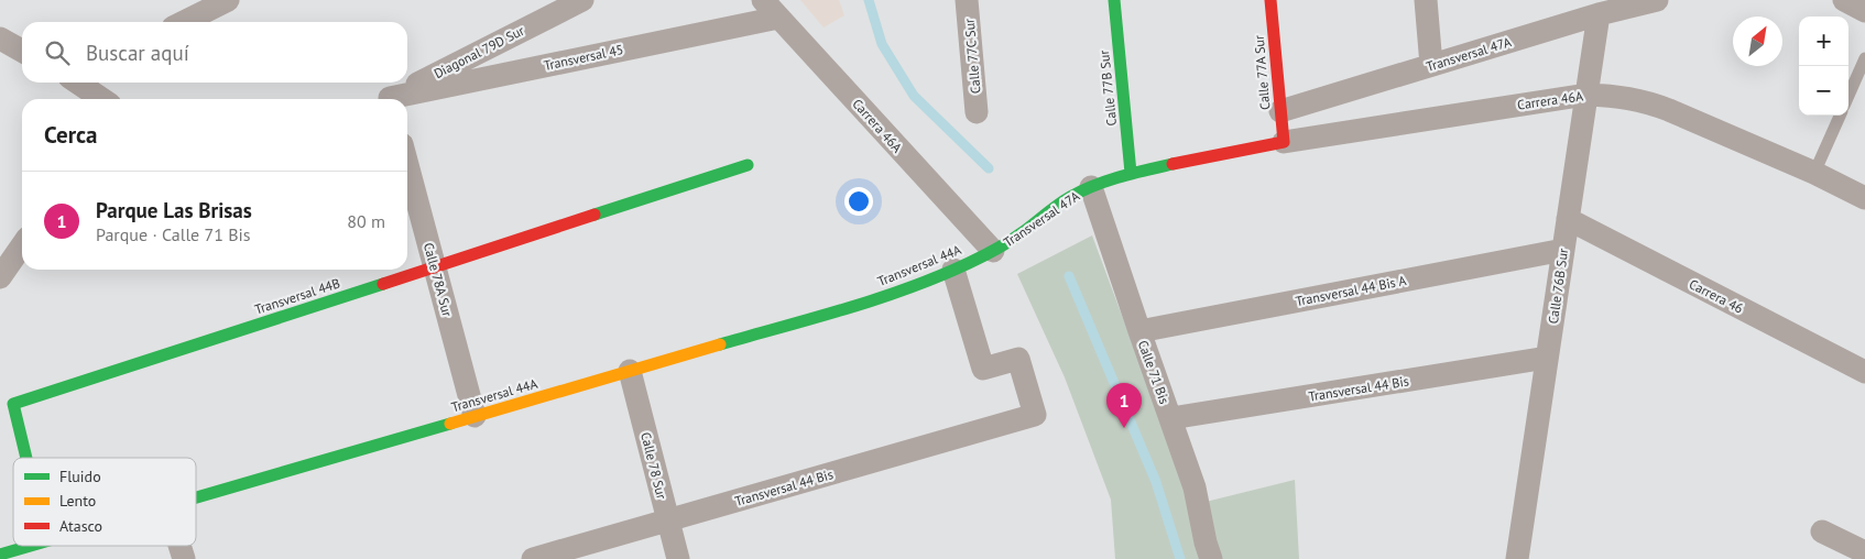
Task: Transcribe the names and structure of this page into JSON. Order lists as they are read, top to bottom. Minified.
{"streets":{"street":["Diagonal 79D Sur","Transversal 47A","Calle 77C Sur","Transversal 45","Calle 77A Sur","Calle 77B Sur","Carrera 46A","Transversal 44A","Calle 78A Sur","Calle 76B Sur","Transversal 44 Bis A","Transversal 44B","Carrera 46","Calle 71 Bis","Transversal 44 Bis","Calle 78 Sur"]},"crossings":[["Transversal 47A","Calle 77A Sur"],["Transversal 47A","Calle 77B Sur"],["Transversal 47A","Carrera 46A"],["Transversal 47A","Transversal 44A"],["Transversal 47A","Calle 76B Sur"],["Transversal 47A","Calle 71 Bis"],["Transversal 45","Carrera 46A"],["Calle 77A Sur","Carrera 46A"],["Carrera 46A","Transversal 44A"],["Carrera 46A","Calle 76B Sur"],["Transversal 44A","Calle 78A Sur"],["Transversal 44A","Transversal 44 Bis"],["Transversal 44A","Calle 78 Sur"],["Calle 78A Sur","Transversal 44B"],["Calle 76B Sur","Transversal 44 Bis A"],["Calle 76B Sur","Carrera 46"],["Calle 76B Sur","Transversal 44 Bis"],["Transversal 44 Bis A","Calle 71 Bis"],["Calle 71 Bis","Transversal 44 Bis"],["Transversal 44 Bis","Calle 78 Sur"]],"legend":["Fluido","Lento","Atasco"],"north":"top right","page":{"map_buttons":["+","−"],"search":"Buscar aquí","heading":"Cerca","list":[{"mark":"1","name":"Parque Las Brisas","note":"Parque · Calle 71 Bis","value":"80 m"}],"pins":"1"}}
